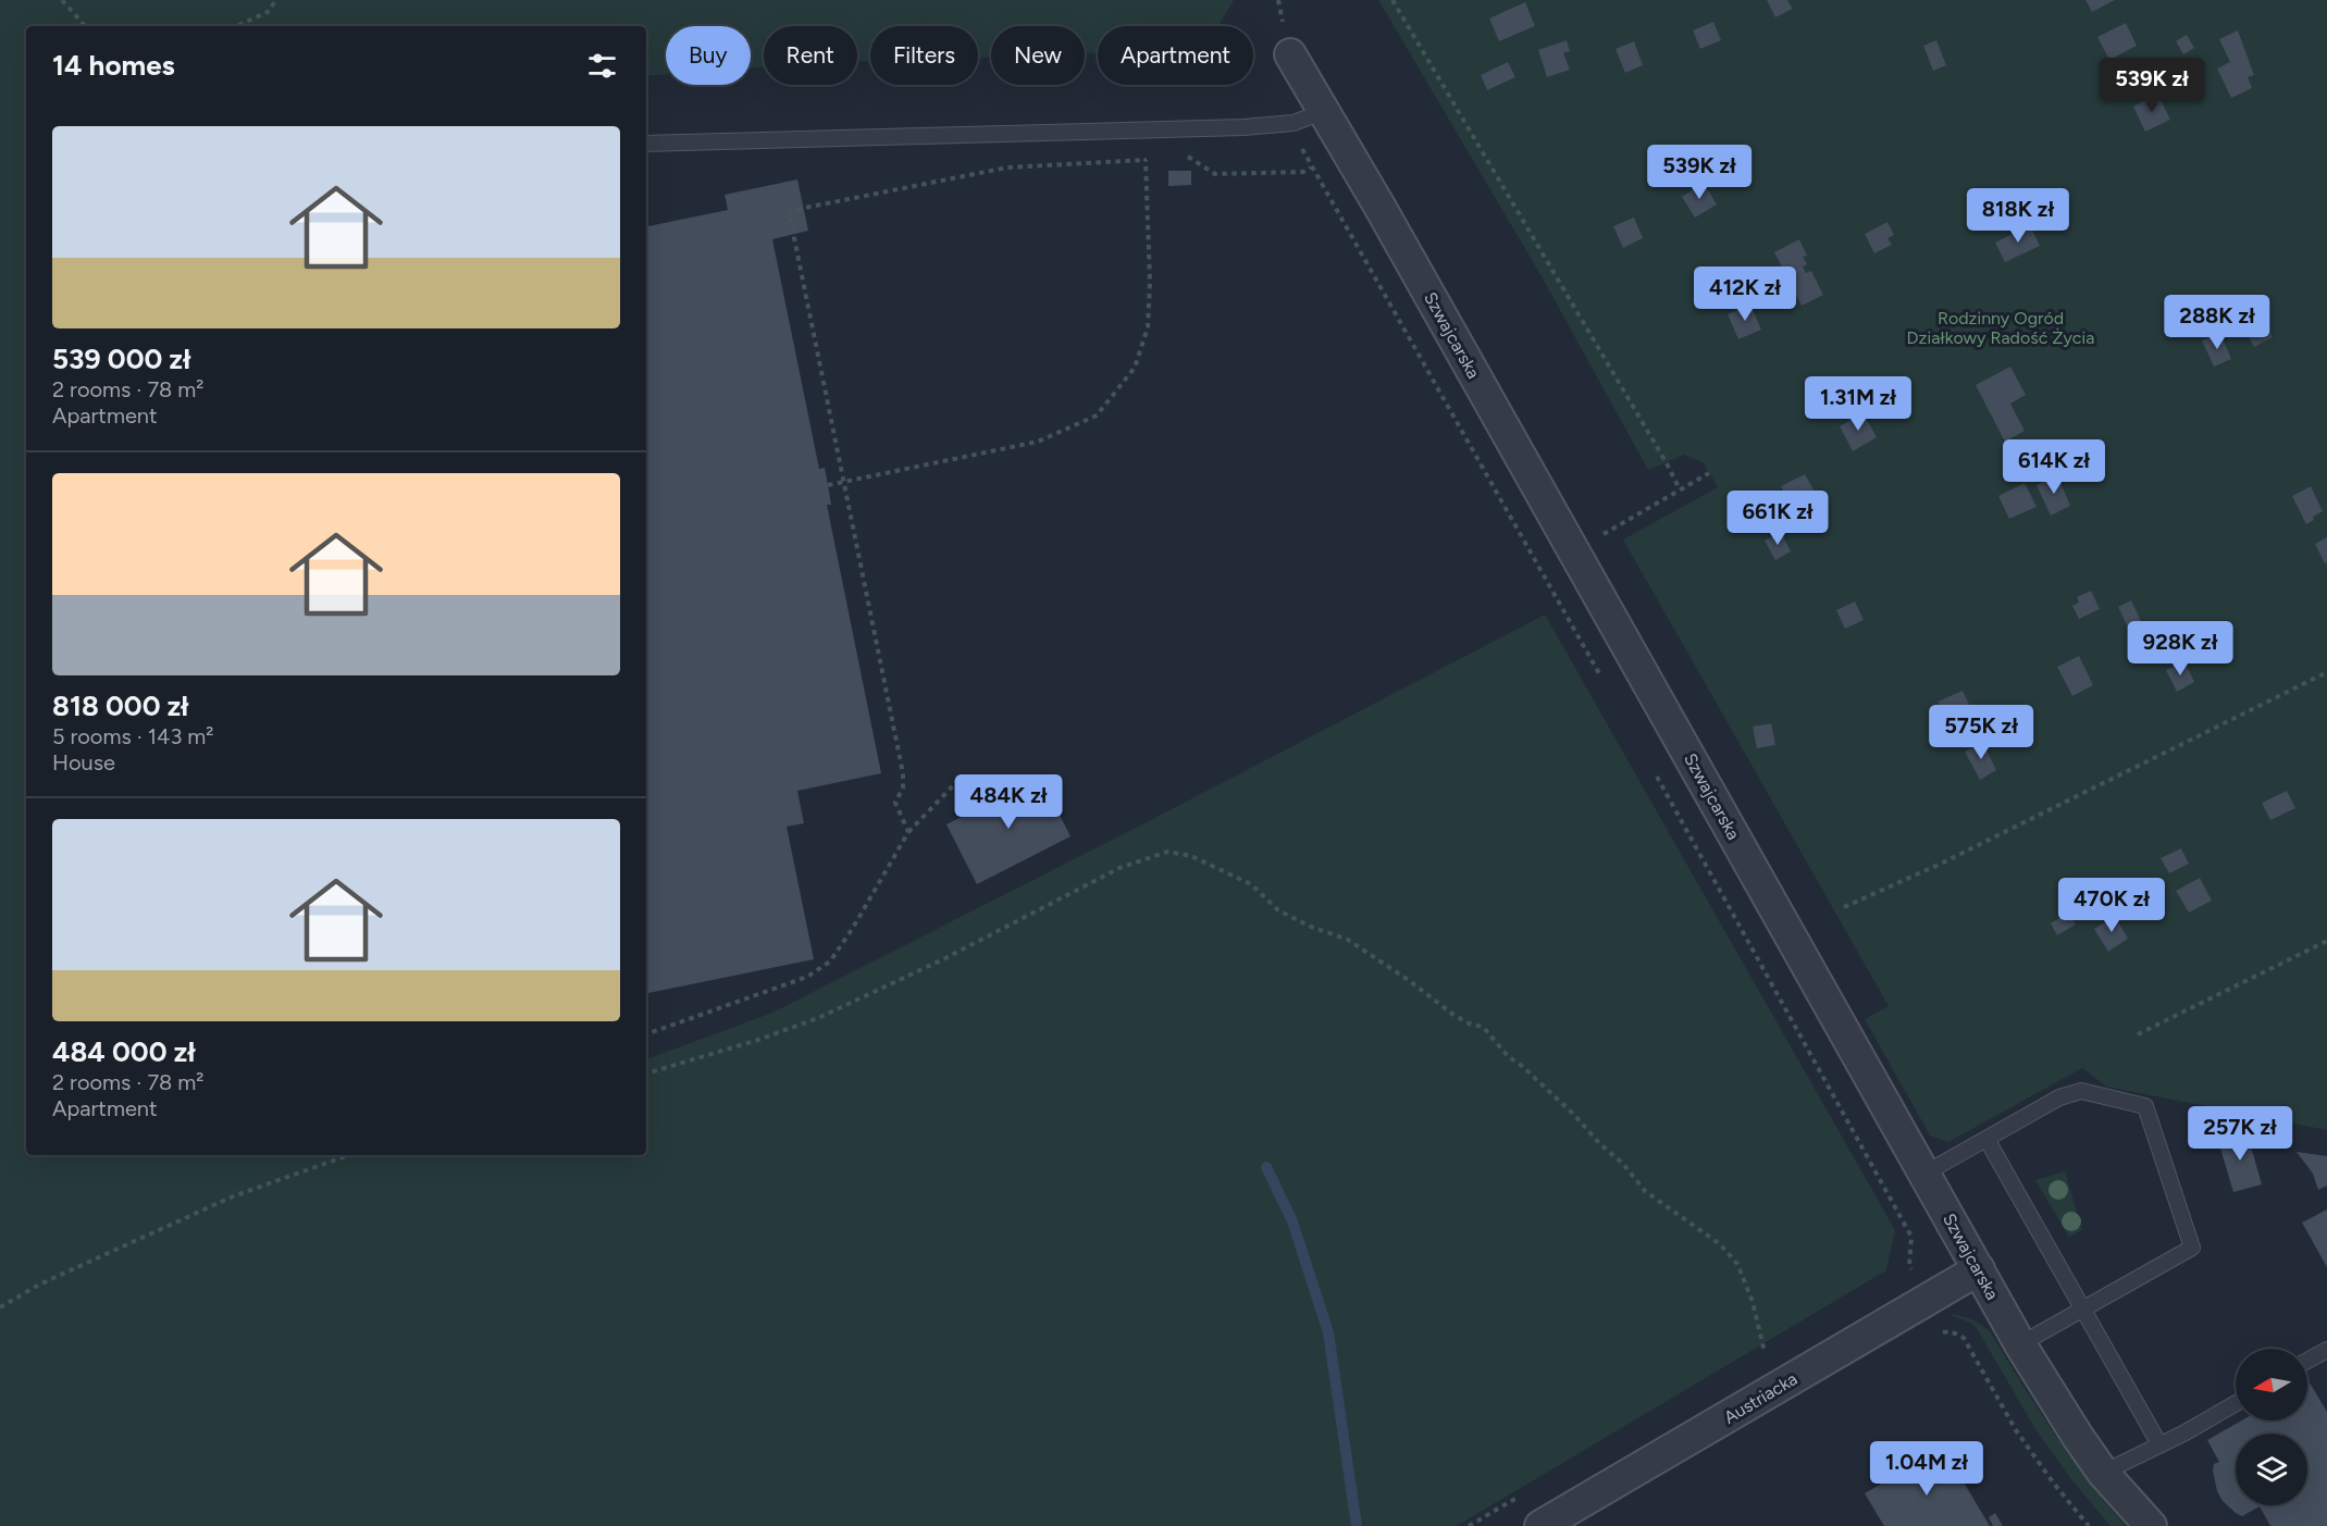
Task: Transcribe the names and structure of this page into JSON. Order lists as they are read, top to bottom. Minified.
{"streets":{"street":["Szwajcarska","Austriacka"]},"crossings":[["Szwajcarska","Austriacka"]],"parks":["Rodzinny Ogród Działkowy Radość Życia"],"north":"left","page":{"chip":["Buy","Rent","Filters","New","Apartment"],"heading":"14 homes","price":["539K zł","539K zł","818K zł","412K zł","288K zł","1.31M zł","614K zł","661K zł","928K zł","575K zł","484K zł","470K zł","257K zł","1.04M zł"],"list":[{"name":"539 000 zł","note":"2 rooms · 78 m² · Apartment"},{"name":"818 000 zł","note":"5 rooms · 143 m² · House"},{"name":"484 000 zł","note":"2 rooms · 78 m² · Apartment"}]}}
